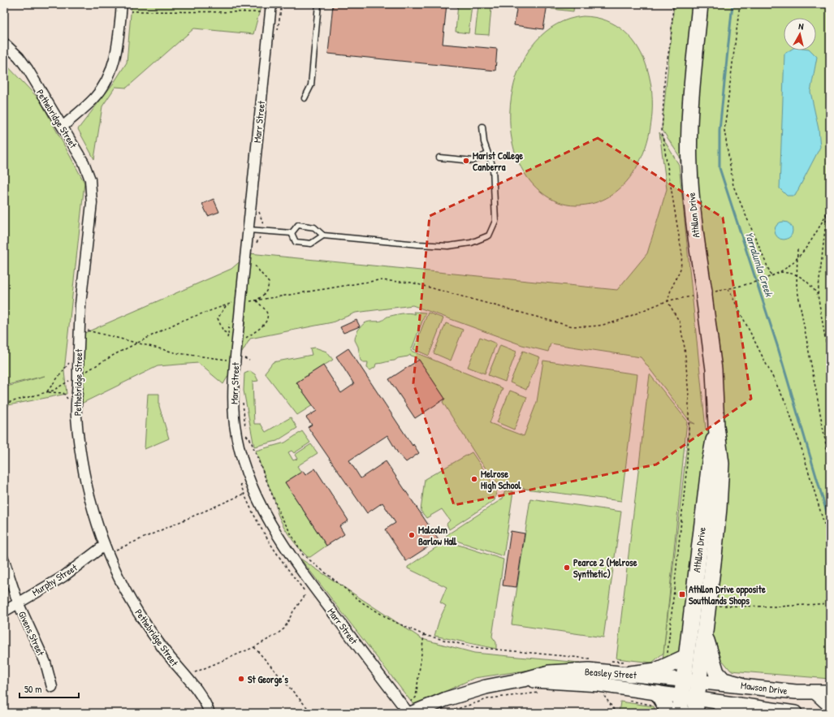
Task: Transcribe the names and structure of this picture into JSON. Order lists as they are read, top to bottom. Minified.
{"streets":{"main road":["Athllon Drive","Beasley Street","Mawson Drive"],"street":["Pethebridge Street","Marr Street","Murphy Street","Givens Street"]},"crossings":[["Pethebridge Street","Murphy Street"],["Marr Street","Beasley Street"],["Athllon Drive","Beasley Street"],["Athllon Drive","Mawson Drive"],["Murphy Street","Givens Street"],["Beasley Street","Mawson Drive"]],"water":["Yarralumla Creek"],"places":{"other":["Marist College Canberra","Melrose High School","Malcolm Barlow Hall","Pearce 2 (Melrose Synthetic)","St George’s"],"transit":["Athllon Drive opposite Southlands Shops"]},"scale_bar":"50 m","north":"top"}
